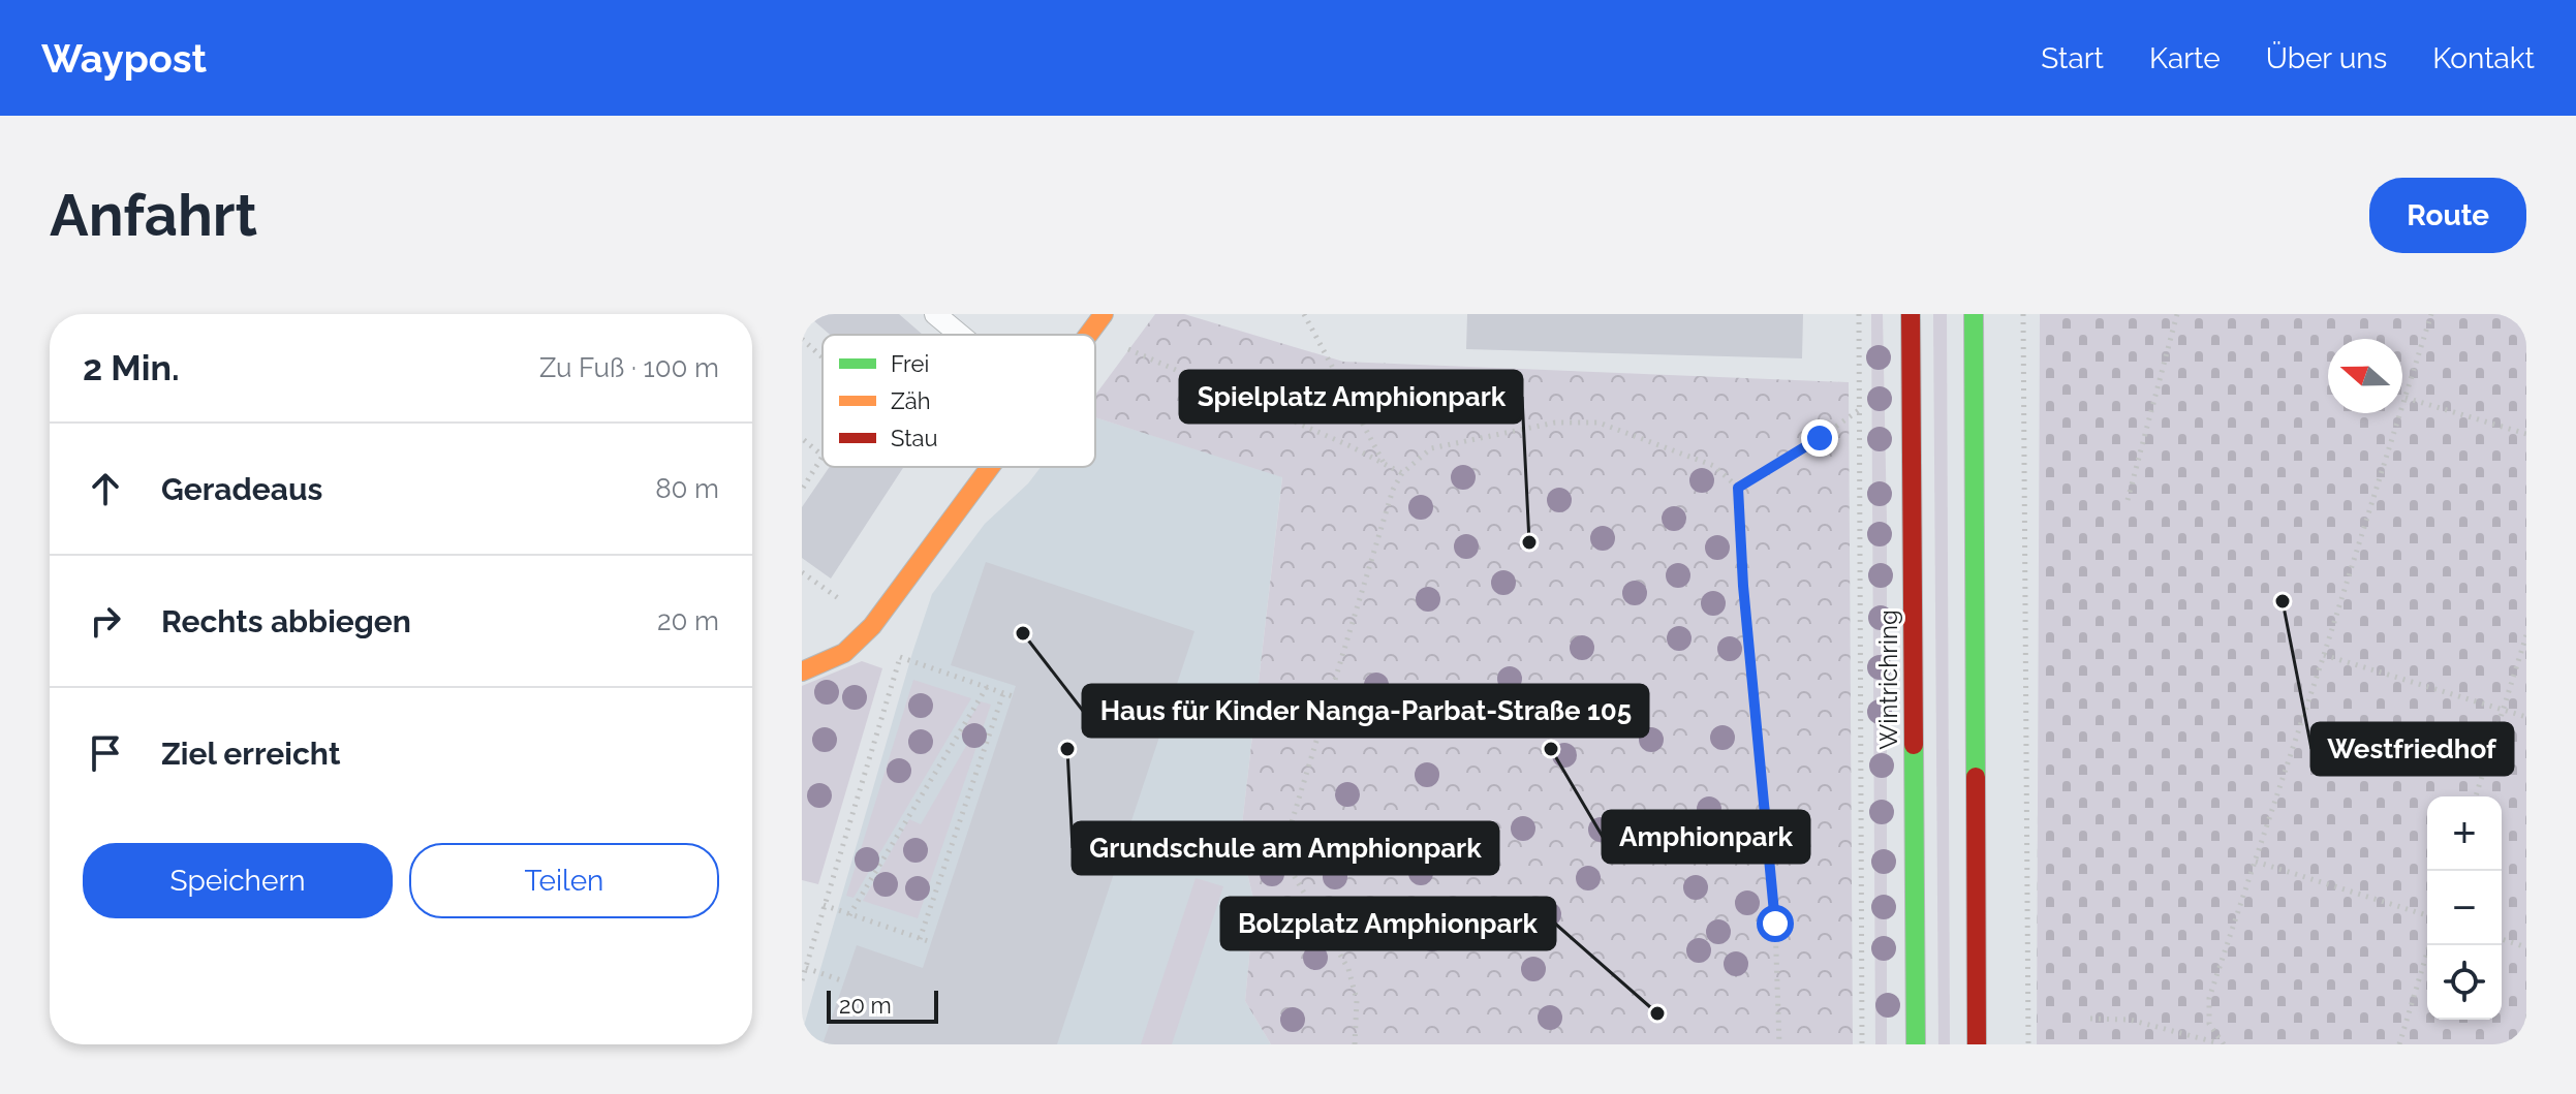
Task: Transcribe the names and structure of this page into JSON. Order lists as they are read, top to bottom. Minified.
{"streets":{"main road":["Wintrichring"]},"places":["Spielplatz Amphionpark","Westfriedhof","Haus für Kinder Nanga-Parbat-Straße 105","Grundschule am Amphionpark","Amphionpark","Bolzplatz Amphionpark"],"legend":["Frei","Zäh","Stau"],"scale_bar":"20 m","north":"left","page":{"header":"Waypost","nav":["Start","Karte","Über uns","Kontakt"],"buttons":["Route",["Speichern","Teilen"]],"title":"Anfahrt","heading":["2 Min.","Zu Fuß · 100 m"],"list":[["Geradeaus","80 m"],["Rechts abbiegen","20 m"],"Ziel erreicht"],"map_buttons":["+","−"],"scale":"20 m"}}
